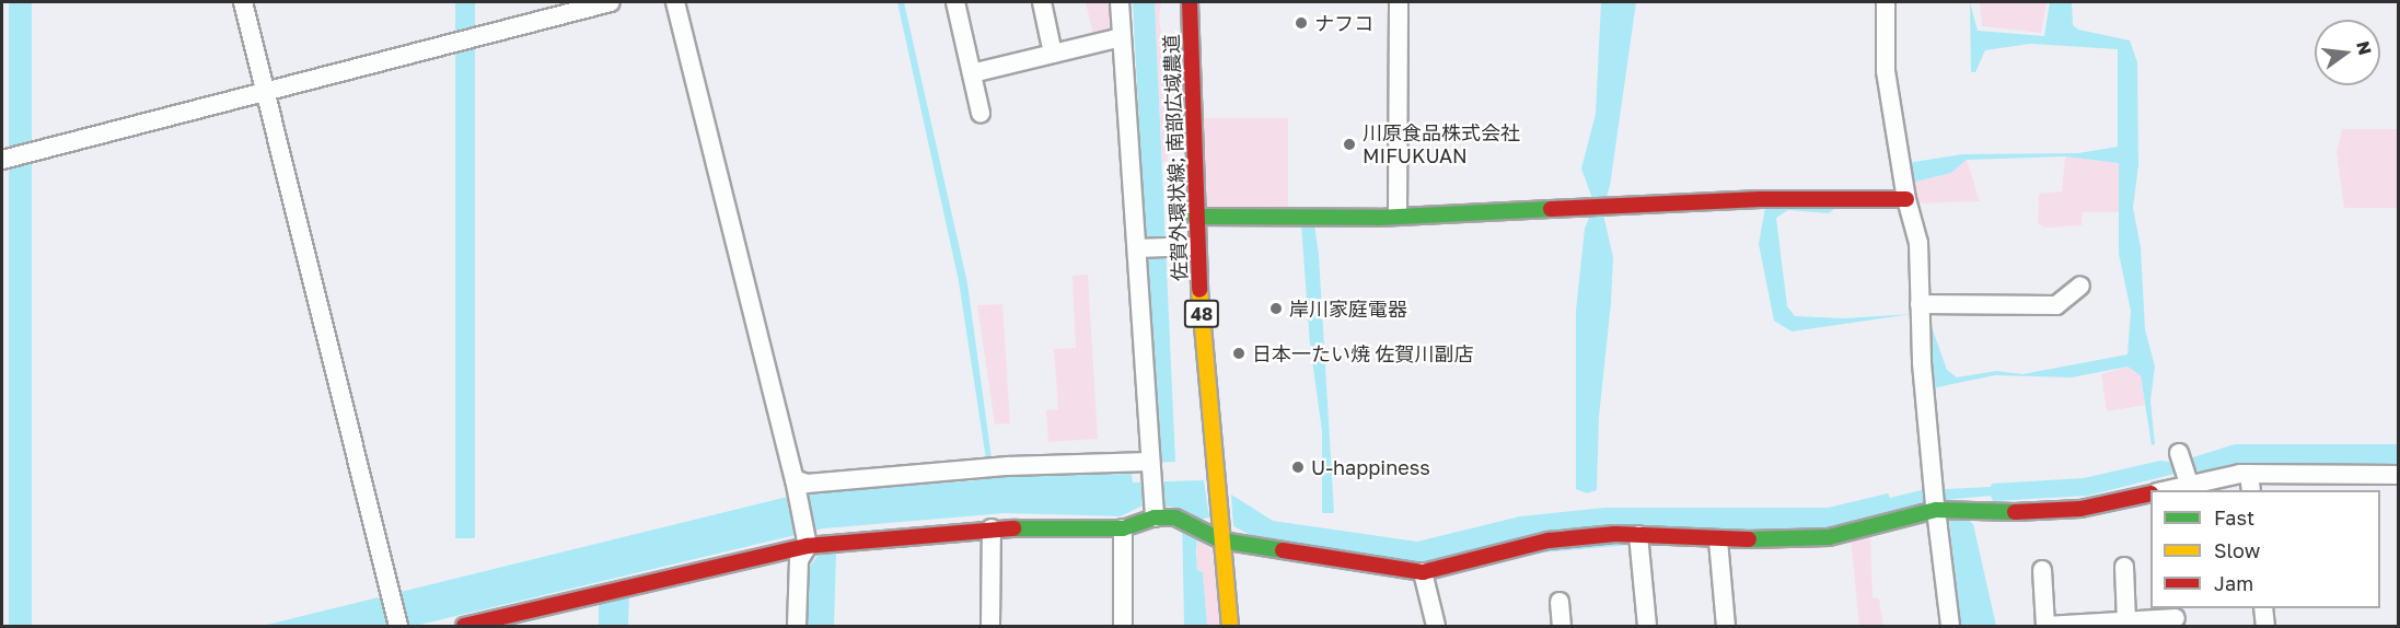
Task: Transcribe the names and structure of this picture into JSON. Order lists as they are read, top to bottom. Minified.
{"streets":{"street":["佐賀外環状線; 南部広域農道","48"]},"places":["ナフコ","川原食品株式会社 MIFUKUAN","岸川家庭電器","日本一たい焼 佐賀川副店","U-happiness"],"legend":["Fast","Slow","Jam"],"north":"right"}
